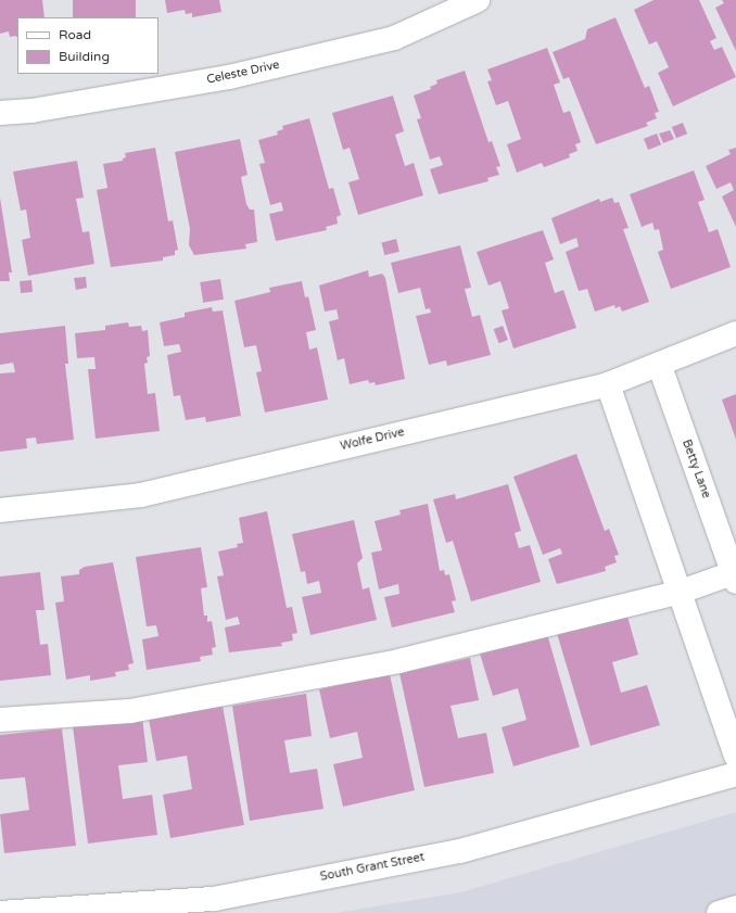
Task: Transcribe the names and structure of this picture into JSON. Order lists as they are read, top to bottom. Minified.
{"streets":{"street":["Celeste Drive","Wolfe Drive","Betty Lane","South Grant Street"]},"crossings":[["Wolfe Drive","Betty Lane"]],"legend":["Road","Building"]}
